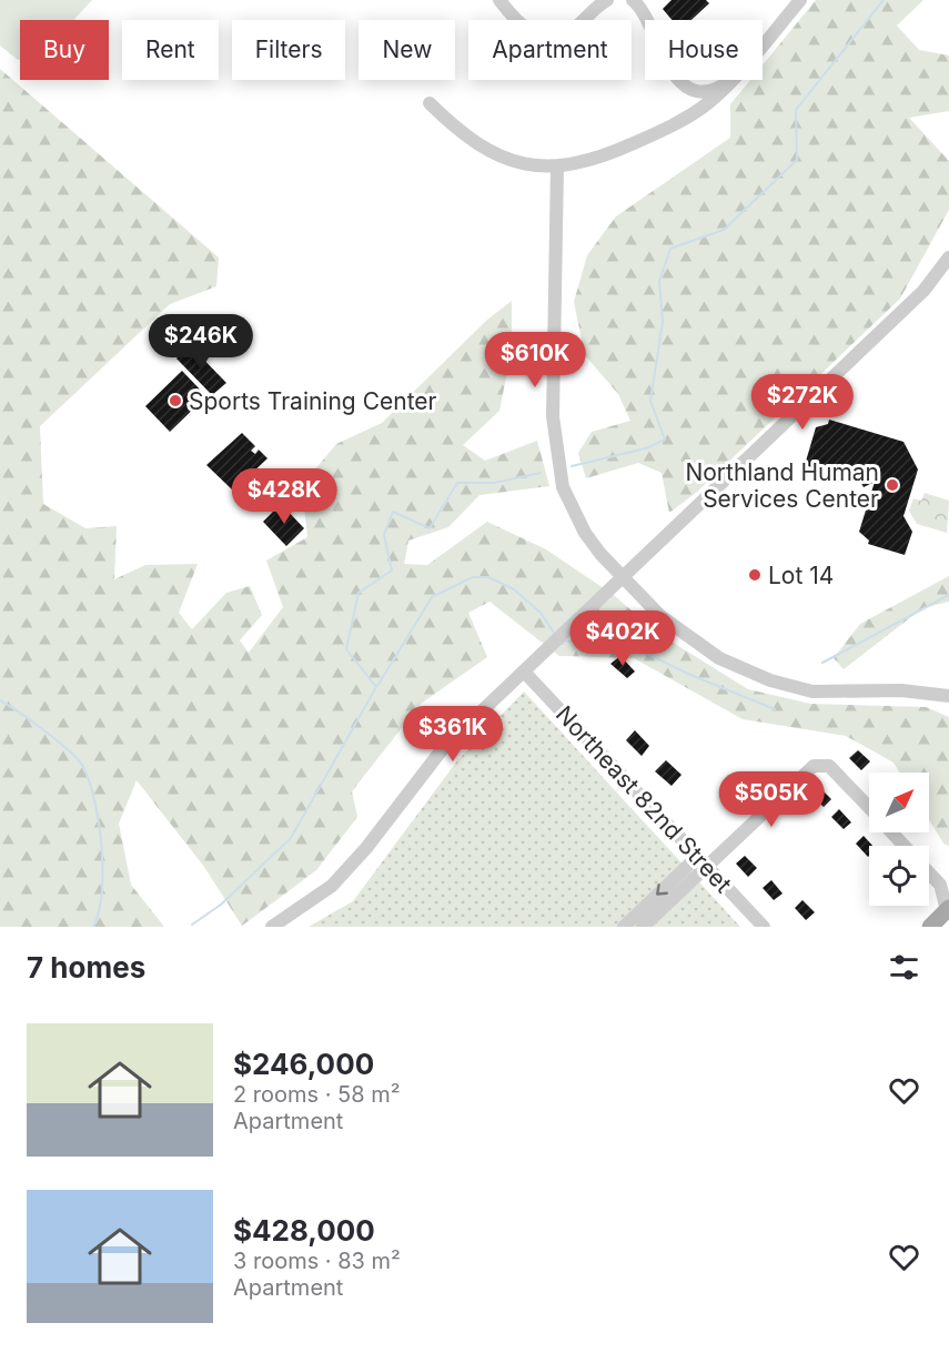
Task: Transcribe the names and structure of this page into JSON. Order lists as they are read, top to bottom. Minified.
{"streets":{"street":["Northeast 82nd Street"]},"places":["Sports Training Center","Northland Human Services Center","Lot 14"],"north":"top right","page":{"chip":["Buy","Rent","Filters","New","Apartment","House"],"price":["$246K","$610K","$272K","$428K","$402K","$361K","$505K"],"heading":"7 homes","list":[{"name":"$246,000","note":"2 rooms · 58 m² · Apartment"},{"name":"$428,000","note":"3 rooms · 83 m² · Apartment"}]}}
